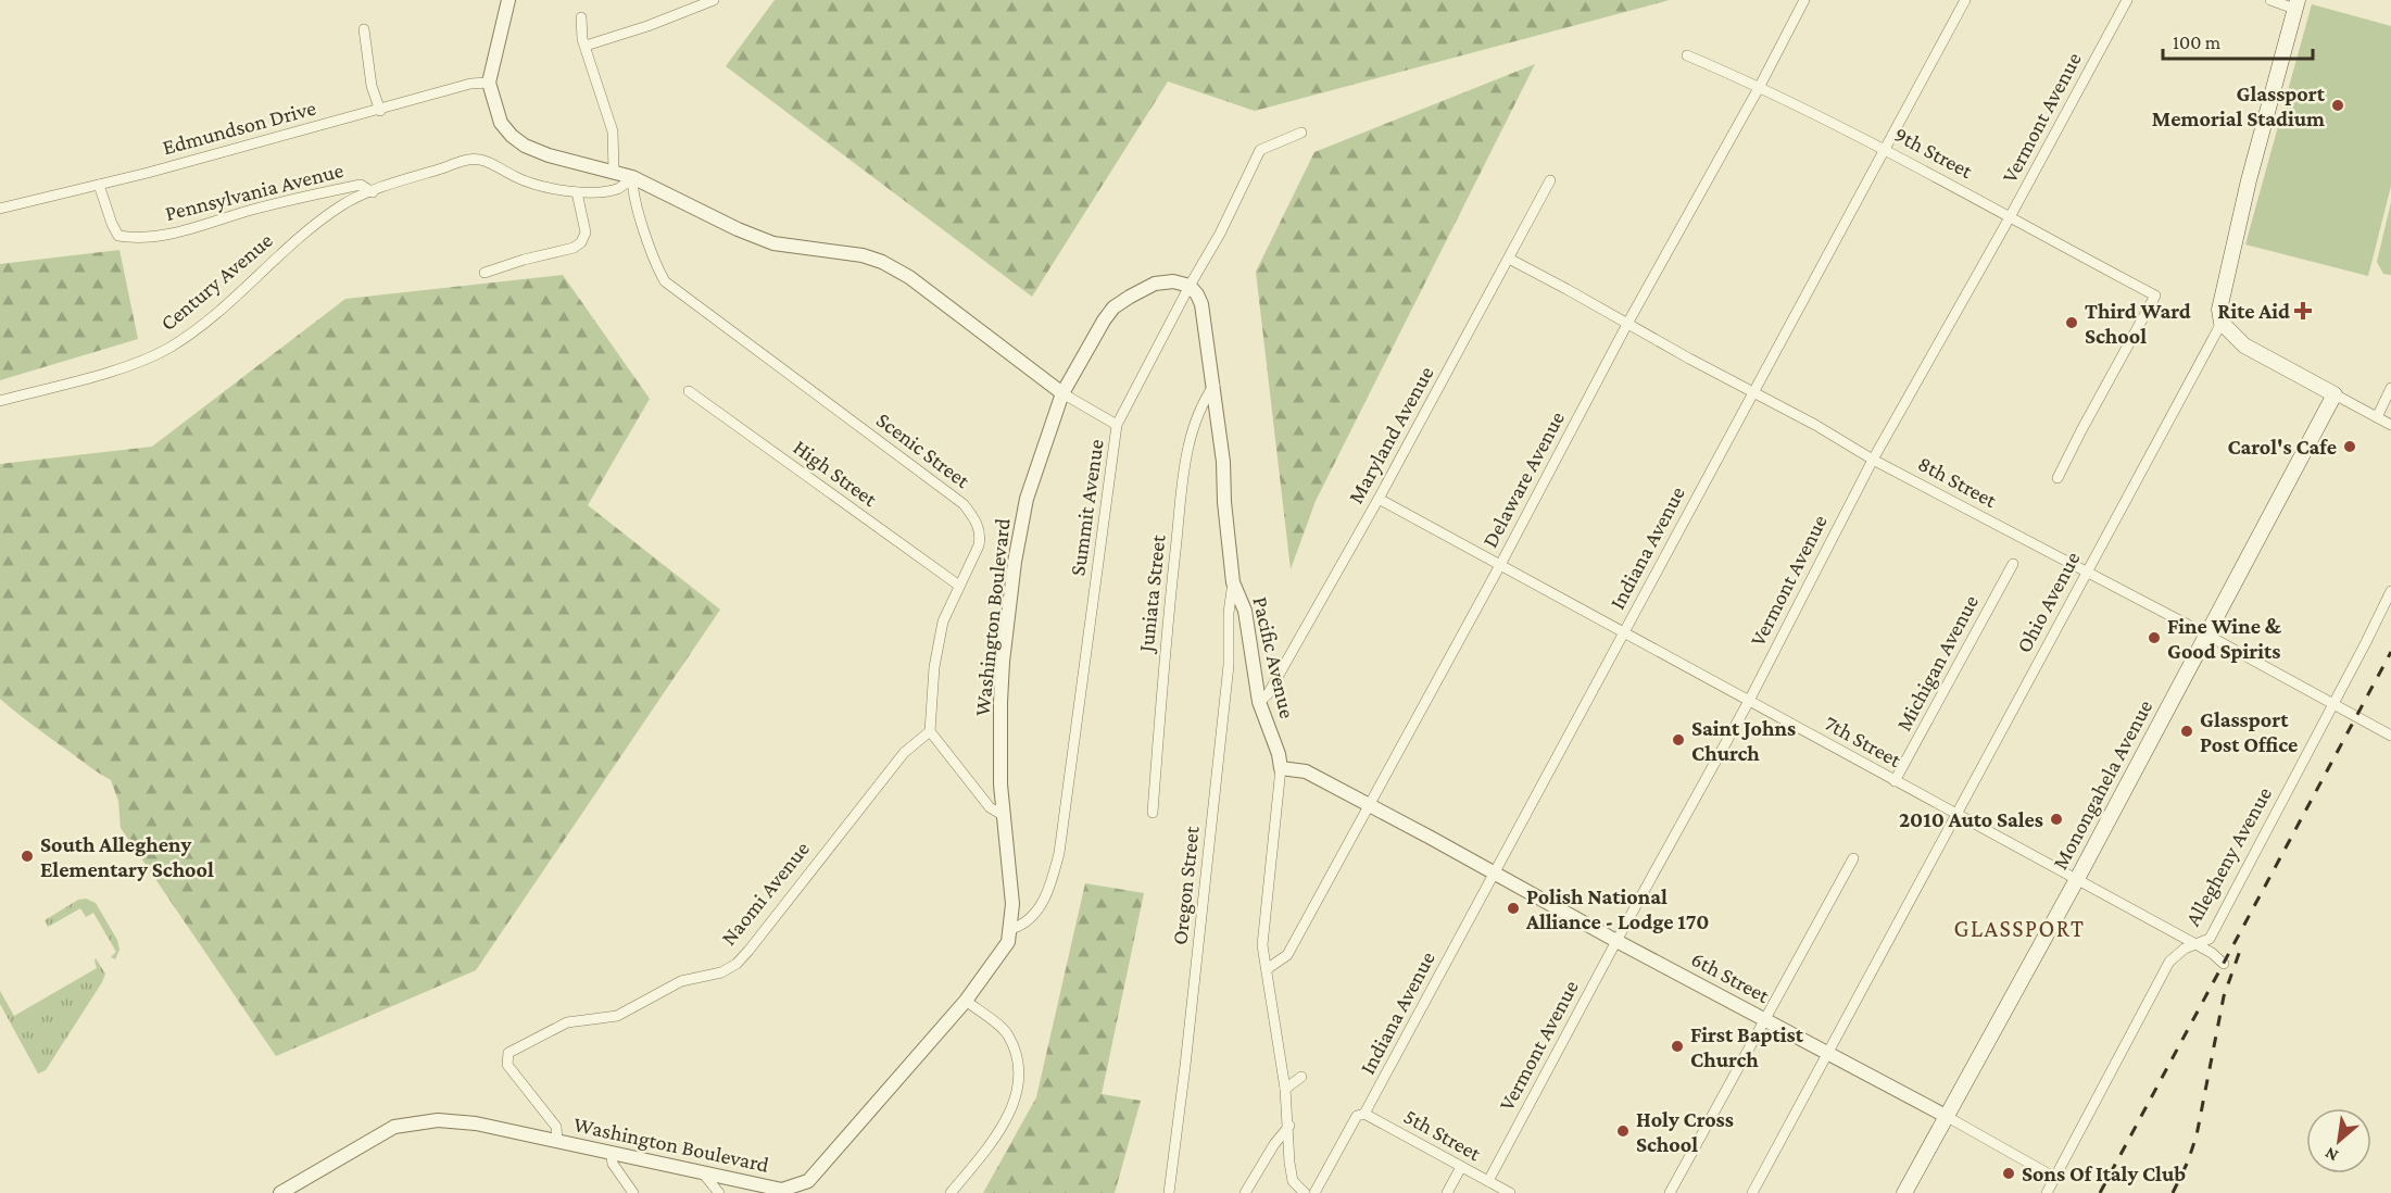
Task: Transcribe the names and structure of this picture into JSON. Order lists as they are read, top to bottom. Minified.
{"streets":{"main road":["Ohio Avenue","Monongahela Avenue"],"street":["Vermont Avenue","Edmundson Drive","9th Street","Pennsylvania Avenue","Century Avenue","Maryland Avenue","Scenic Street","High Street","Delaware Avenue","8th Street","Summit Avenue","Indiana Avenue","Juniata Street","Washington Boulevard","Pacific Avenue","Michigan Avenue","7th Street","Allegheny Avenue","Oregon Street","Naomi Avenue","6th Street","5th Street"]},"crossings":[["Vermont Avenue","9th Street"],["Vermont Avenue","8th Street"],["Vermont Avenue","7th Street"],["Vermont Avenue","6th Street"],["Vermont Avenue","5th Street"],["Edmundson Drive","Pennsylvania Avenue"],["9th Street","Delaware Avenue"],["9th Street","Indiana Avenue"],["Pennsylvania Avenue","Century Avenue"],["Pennsylvania Avenue","Scenic Street"],["Maryland Avenue","8th Street"],["Maryland Avenue","Pacific Avenue"],["Maryland Avenue","7th Street"],["Scenic Street","High Street"],["Scenic Street","Naomi Avenue"],["Delaware Avenue","8th Street"],["Delaware Avenue","Pacific Avenue"],["Delaware Avenue","7th Street"],["Delaware Avenue","6th Street"],["8th Street","Indiana Avenue"],["8th Street","Ohio Avenue"],["8th Street","Monongahela Avenue"],["8th Street","Allegheny Avenue"],["Summit Avenue","Washington Boulevard"],["Summit Avenue","Pacific Avenue"],["Indiana Avenue","7th Street"],["Indiana Avenue","6th Street"],["Indiana Avenue","5th Street"],["Juniata Street","Pacific Avenue"],["Ohio Avenue","7th Street"],["Ohio Avenue","6th Street"],["Washington Boulevard","Naomi Avenue"],["Pacific Avenue","Oregon Street"],["Pacific Avenue","6th Street"],["Michigan Avenue","7th Street"],["7th Street","Monongahela Avenue"],["7th Street","Allegheny Avenue"],["Monongahela Avenue","6th Street"],["Allegheny Avenue","6th Street"]],"districts":["GLASSPORT"],"places":{"other":["Glassport Memorial Stadium","Third Ward School","Carol's Cafe","Fine Wine & Good Spirits","Glassport Post Office","Saint Johns Church","2010 Auto Sales","South Allegheny Elementary School","Polish National Alliance - Lodge 170","First Baptist Church","Holy Cross School","Sons Of Italy Club"],"health":["Rite Aid"]},"scale_bar":"100 m","north":"bottom left"}
